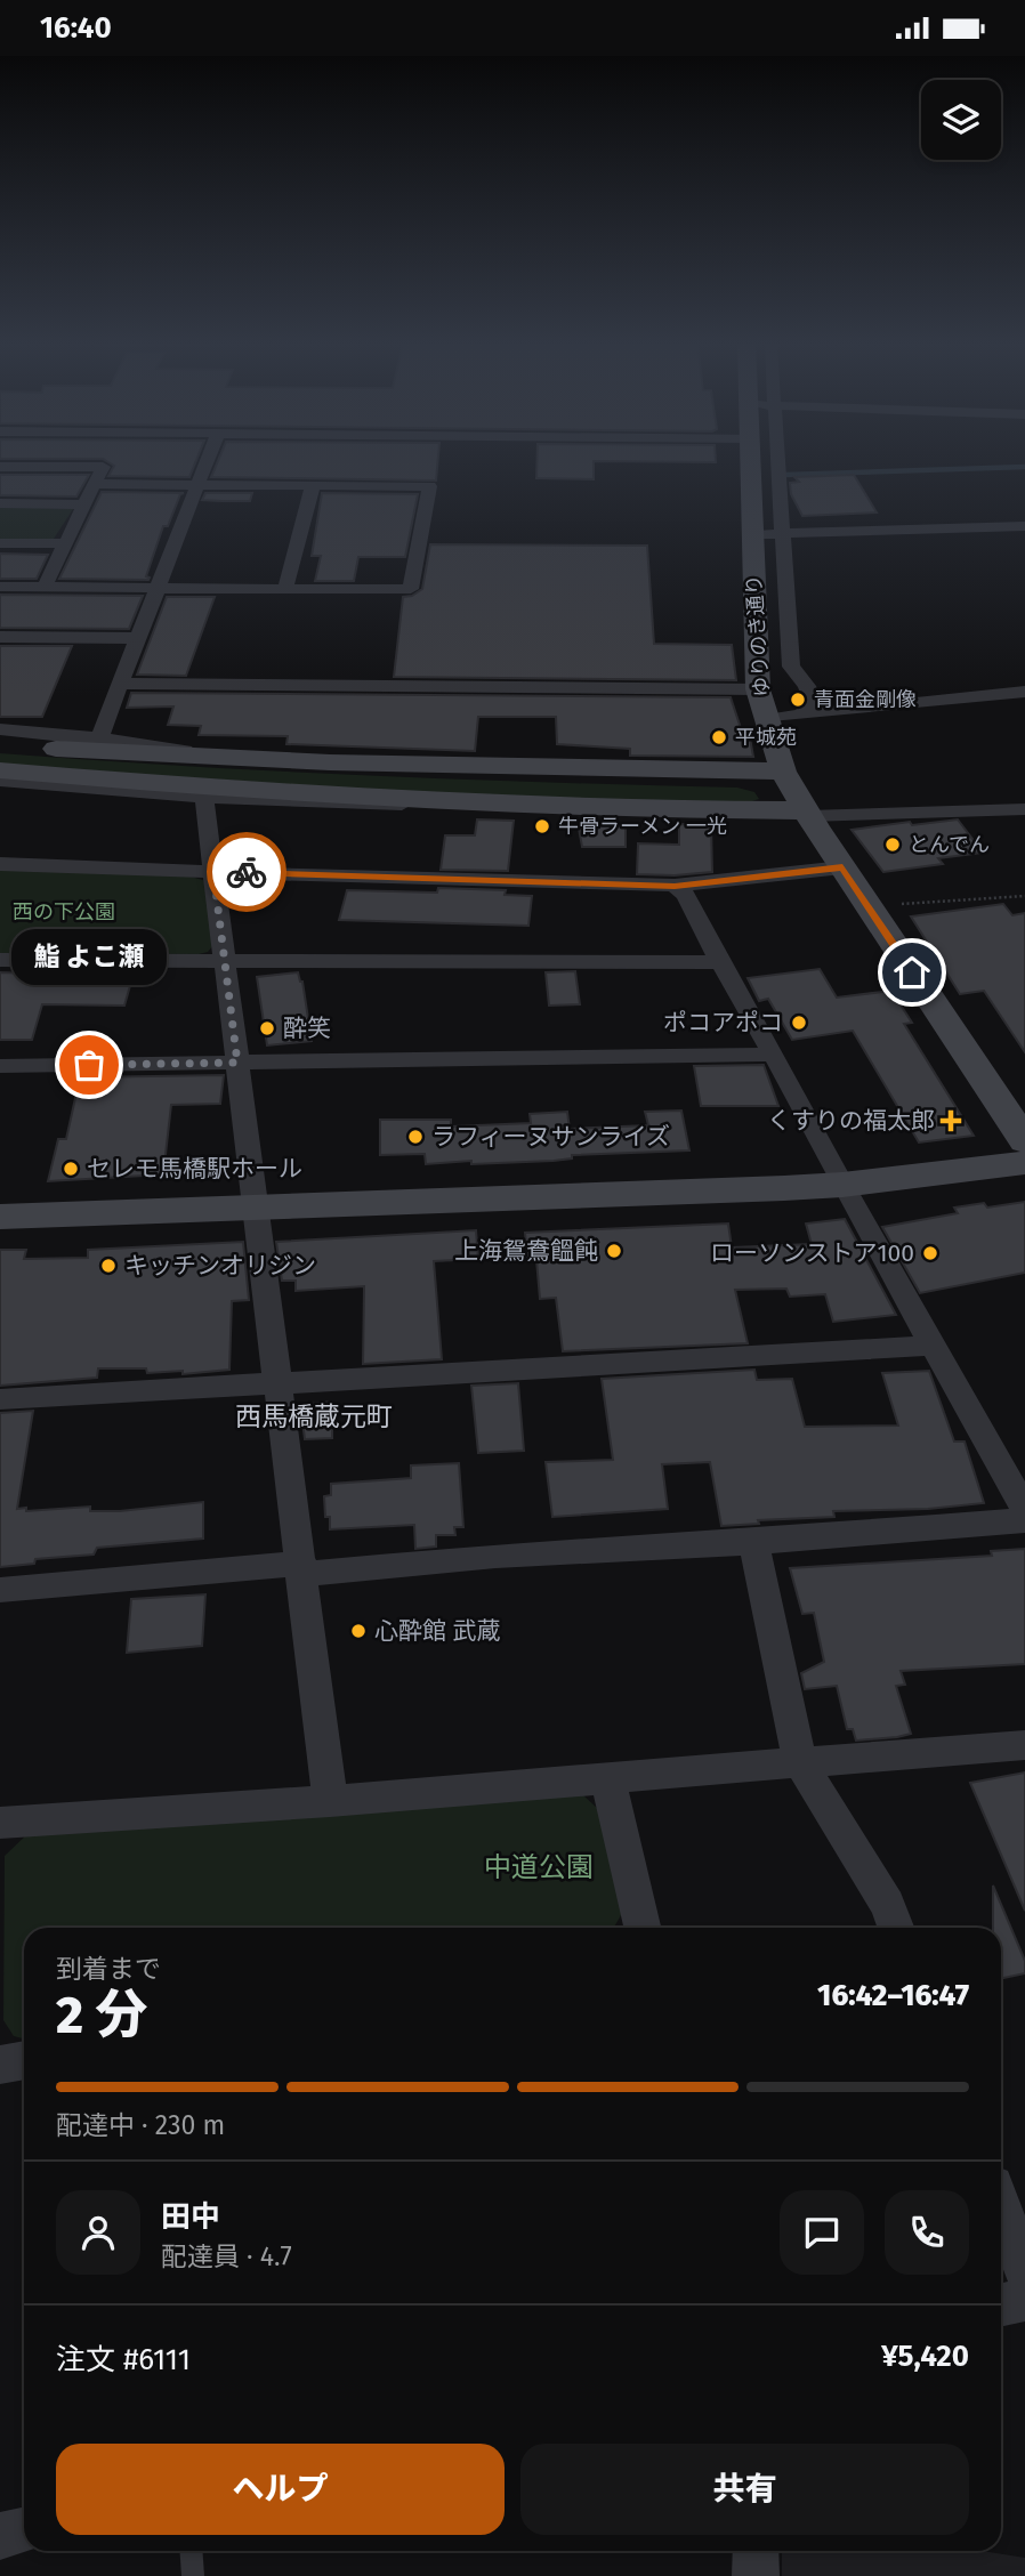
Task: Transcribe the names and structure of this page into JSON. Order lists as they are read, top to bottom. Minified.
{"streets":{"street":["ゆりのき通り"]},"districts":["西馬橋蔵元町"],"parks":["西の下公園","中道公園"],"places":{"other":["青面金剛像","平城苑","牛骨ラーメン 一光","とんでん","ポコアポコ","酔笑","鮨 よこ瀬","ラフィーヌサンライズ","セレモ馬橋駅ホール","上海鴛鴦饂飩","ローソンストア100","キッチンオリジン","心酔館 武蔵"],"health":["くすりの福太郎"]},"page":{"status":"16:40","bubble":"鮨 よこ瀬","heading":["2 分","到着まで","16:42–16:47"],"panel":["田中","配達員 · 4.7","注文 #6111","¥5,420"],"bar":"配達中 · 230 m","buttons":["ヘルプ","共有"]}}
